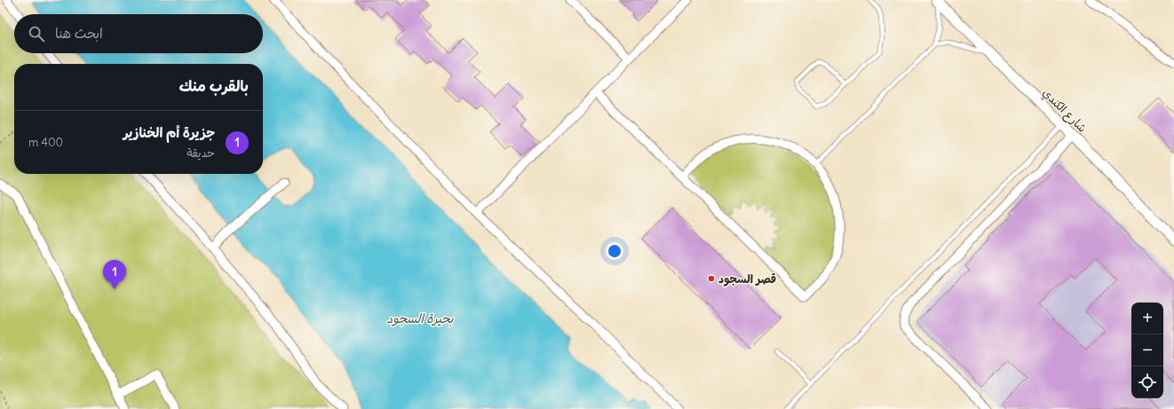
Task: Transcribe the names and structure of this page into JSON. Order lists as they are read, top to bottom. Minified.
{"streets":{"street":["شارع الكندي"]},"water":["بحيرة السجود"],"places":["قصر السجود"],"page":{"search":"ابحث هنا","heading":"بالقرب منك","list":[{"mark":"1","name":"جزيرة أم الخنازير","note":"حديقة","value":"400 m"}],"pins":"1","map_buttons":["+","−"]}}
